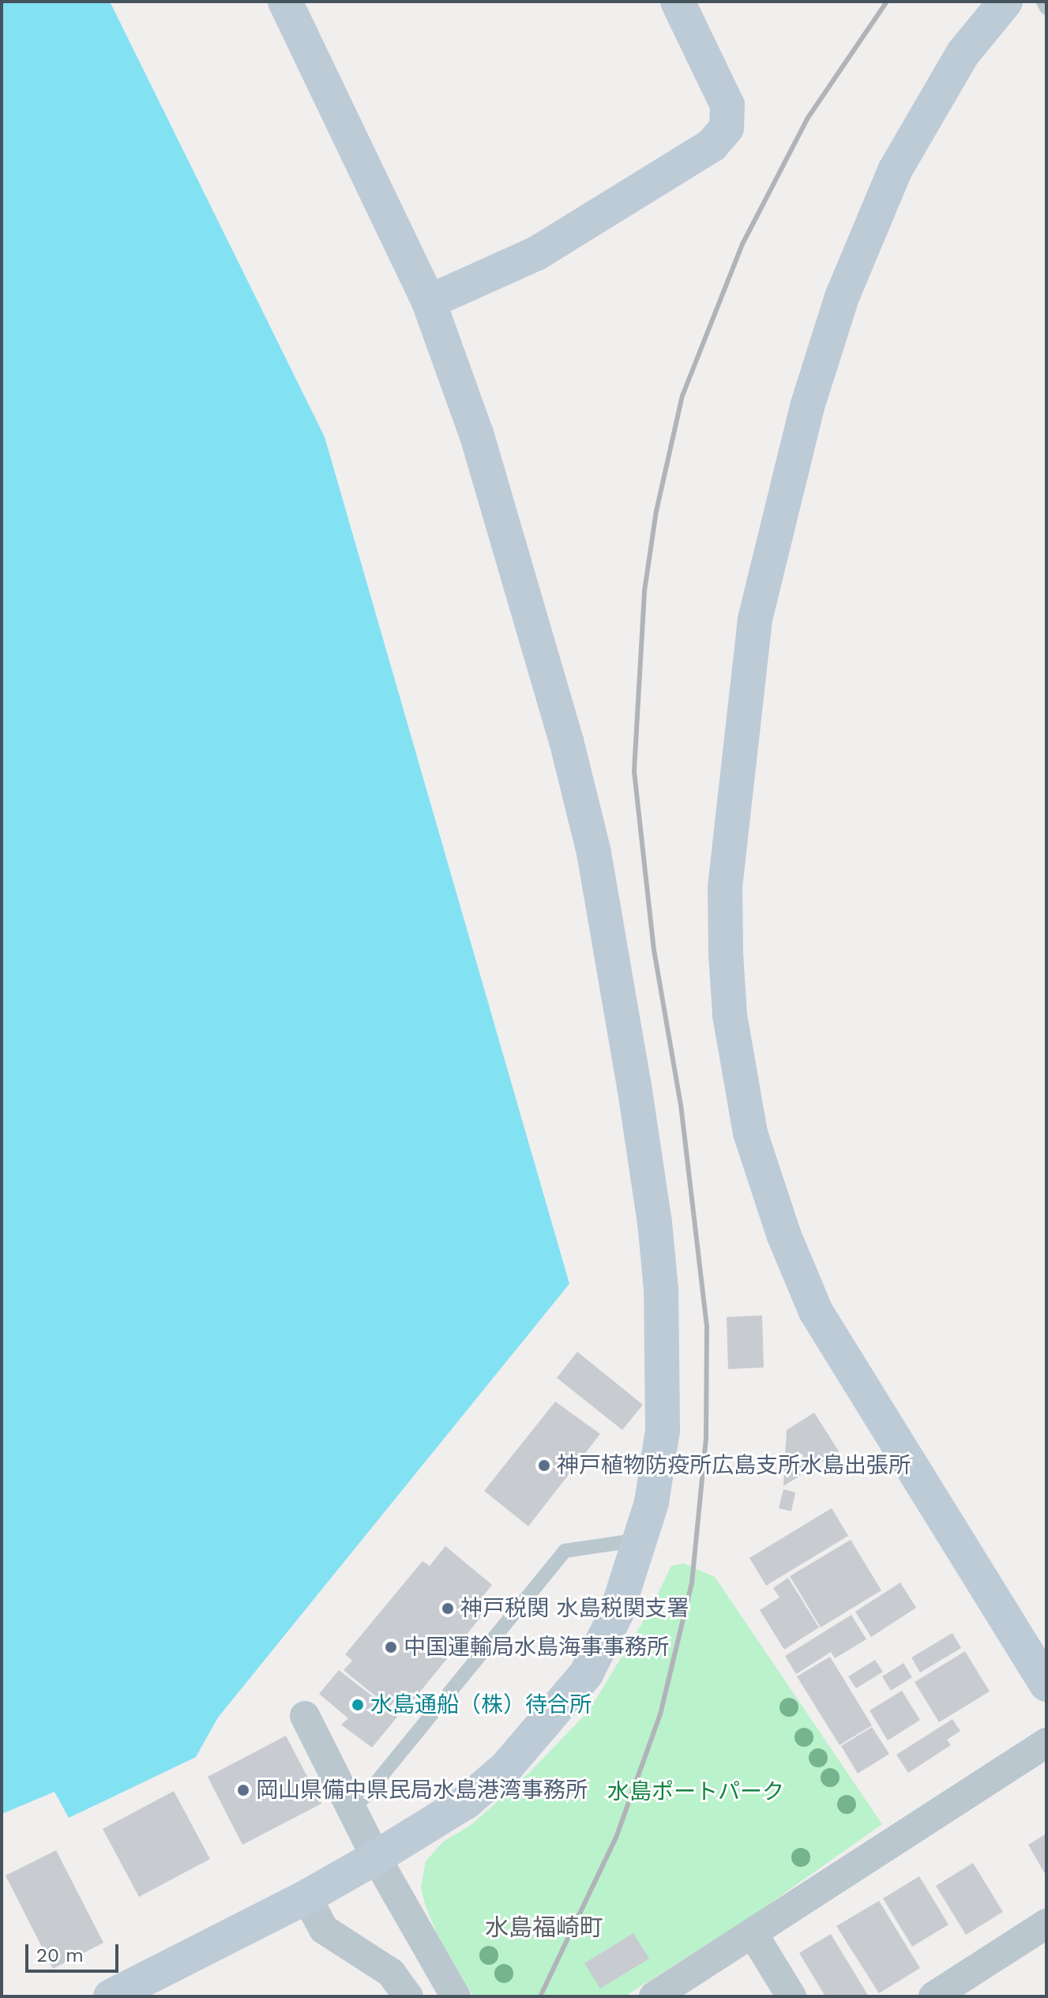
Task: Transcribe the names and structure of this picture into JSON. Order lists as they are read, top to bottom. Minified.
{"districts":["水島福崎町"],"parks":["水島ポートパーク"],"places":["神戸植物防疫所広島支所水島出張所","神戸税関 水島税関支署","中国運輸局水島海事事務所","水島通船（株）待合所","岡山県備中県民局水島港湾事務所"],"scale_bar":"20 m"}
